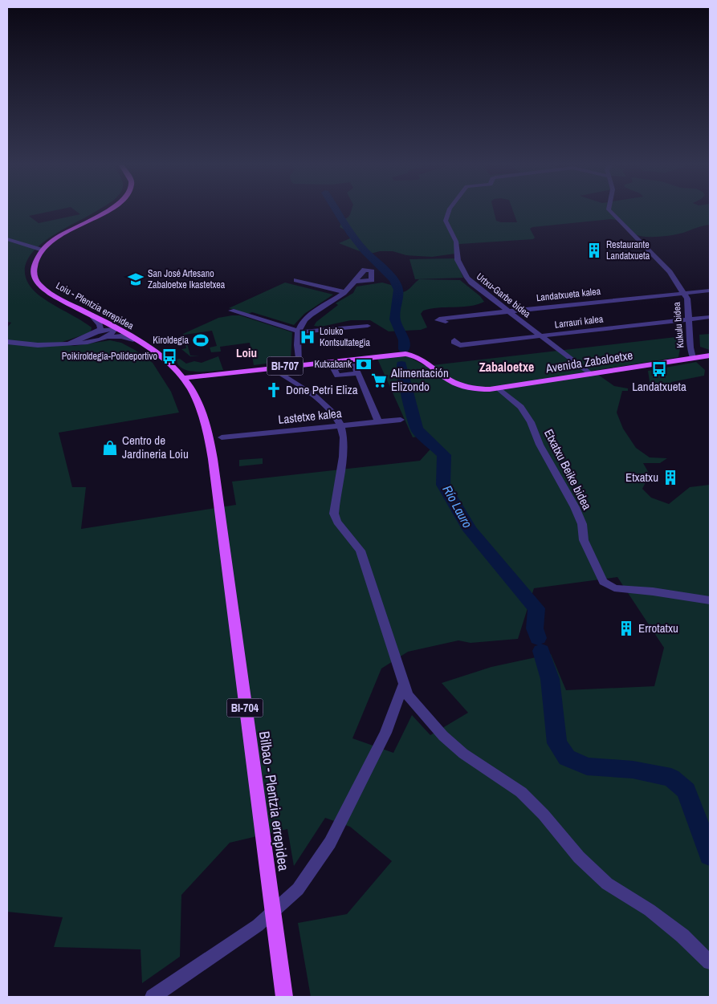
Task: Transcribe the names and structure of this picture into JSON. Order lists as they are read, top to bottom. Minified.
{"streets":{"main road":["Loiu - Plentzia errepidea","Avenida Zabaloetxe","BI-707","BI-704","Bilbao - Plentzia errepidea"],"street":["Landatxueta kalea","Urtxu-Garbe bidea","Larrauri kalea","Kukulu bidea","Lastetxe kalea","Etxatxu Beike bidea"]},"crossings":[["Landatxueta kalea","Urtxu-Garbe bidea"],["Landatxueta kalea","Kukulu bidea"],["Urtxu-Garbe bidea","Larrauri kalea"],["Urtxu-Garbe bidea","Avenida Zabaloetxe"],["Loiu - Plentzia errepidea","BI-707"],["Loiu - Plentzia errepidea","Bilbao - Plentzia errepidea"],["Larrauri kalea","Kukulu bidea"],["Kukulu bidea","Avenida Zabaloetxe"],["Avenida Zabaloetxe","BI-707"],["Avenida Zabaloetxe","Etxatxu Beike bidea"]],"districts":["Loiu","Zabaloetxe"],"water":["Río Lauro"],"places":{"building":["Restaurante Landatxueta","Etxatxu","Errotatxu"],"school or university":["San José Artesano Zabaloetxe Ikastetxea"],"hospital":["Loiuko Kontsultategia"],"sports":["Kiroldegia"],"bus stop":["Poikiroldegia-Polideportivo","Landatxueta"],"bank":["Kutxabank"],"supermarket":["Alimentación Elizondo"],"church":["Done Petri Eliza"],"shop":["Centro de Jardineria Loiu"]}}
